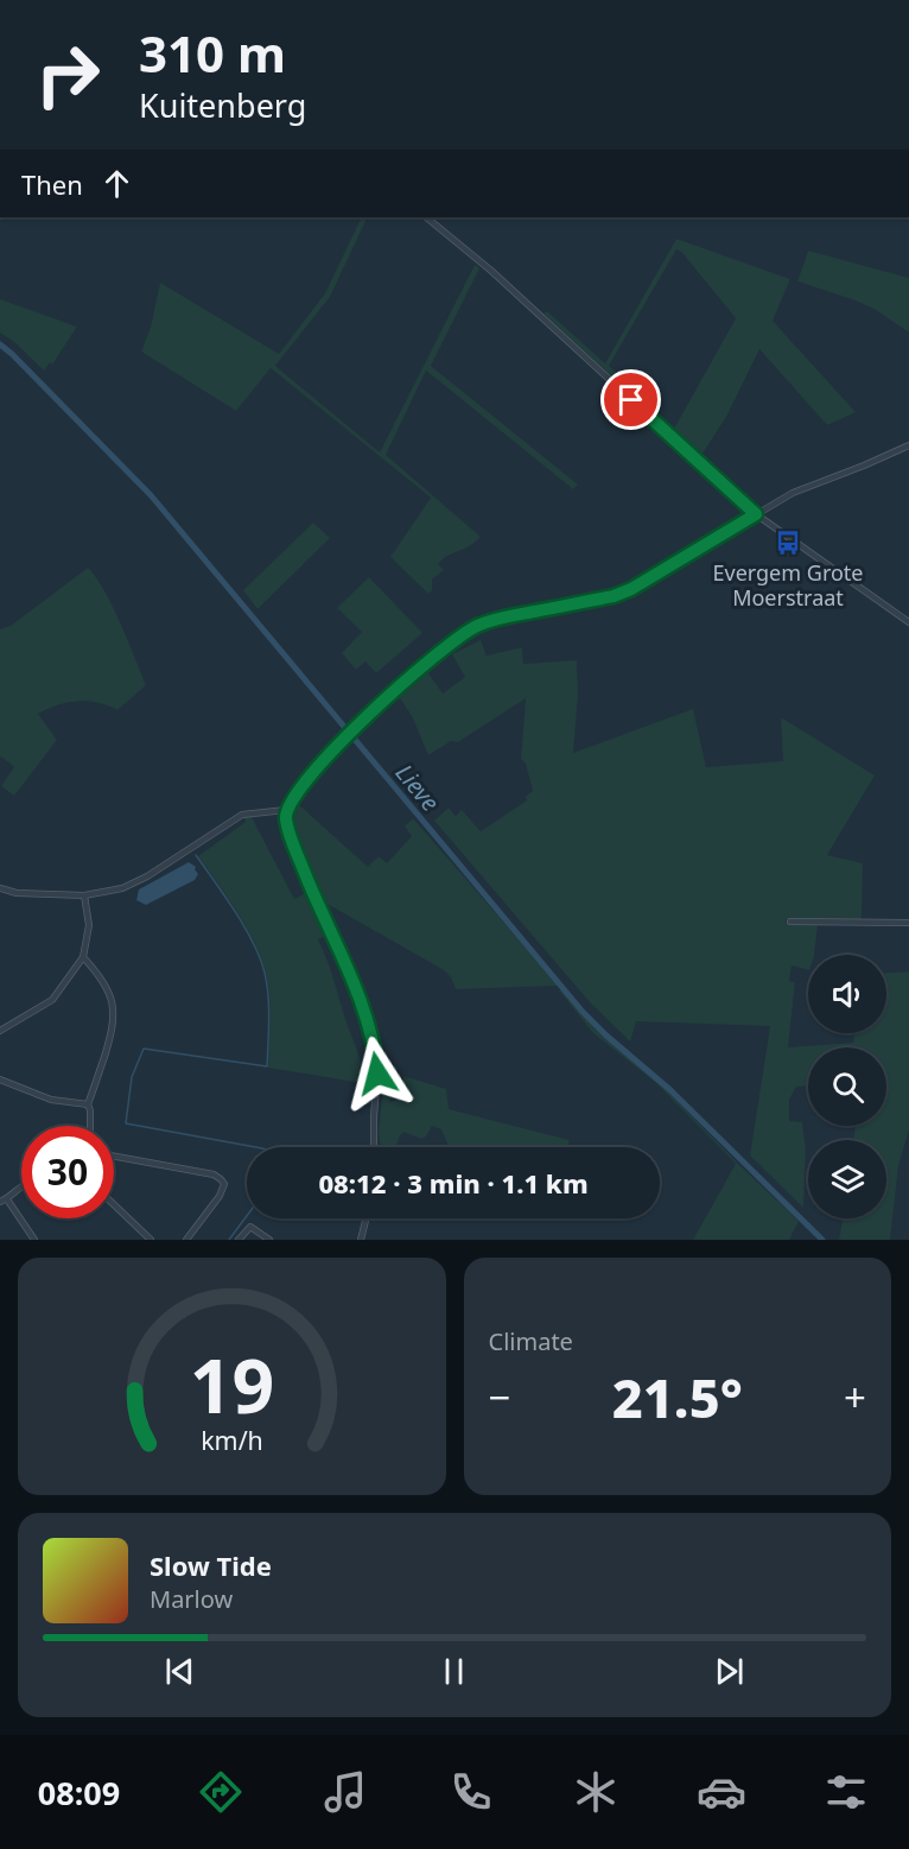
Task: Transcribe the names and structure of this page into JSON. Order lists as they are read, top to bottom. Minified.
{"water":["Lieve"],"places":{"bus stop":["Evergem Grote Moerstraat"]},"page":{"turn":["310 m","Kuitenberg"],"then":"Then","limit":"30","trip":"08:12 · 3 min · 1.1 km","tile":"Climate","heat":["−","21.5°","+"],"song":["Slow Tide","Marlow"],"tabs":"08:09","gauge":["19","km/h"]}}
